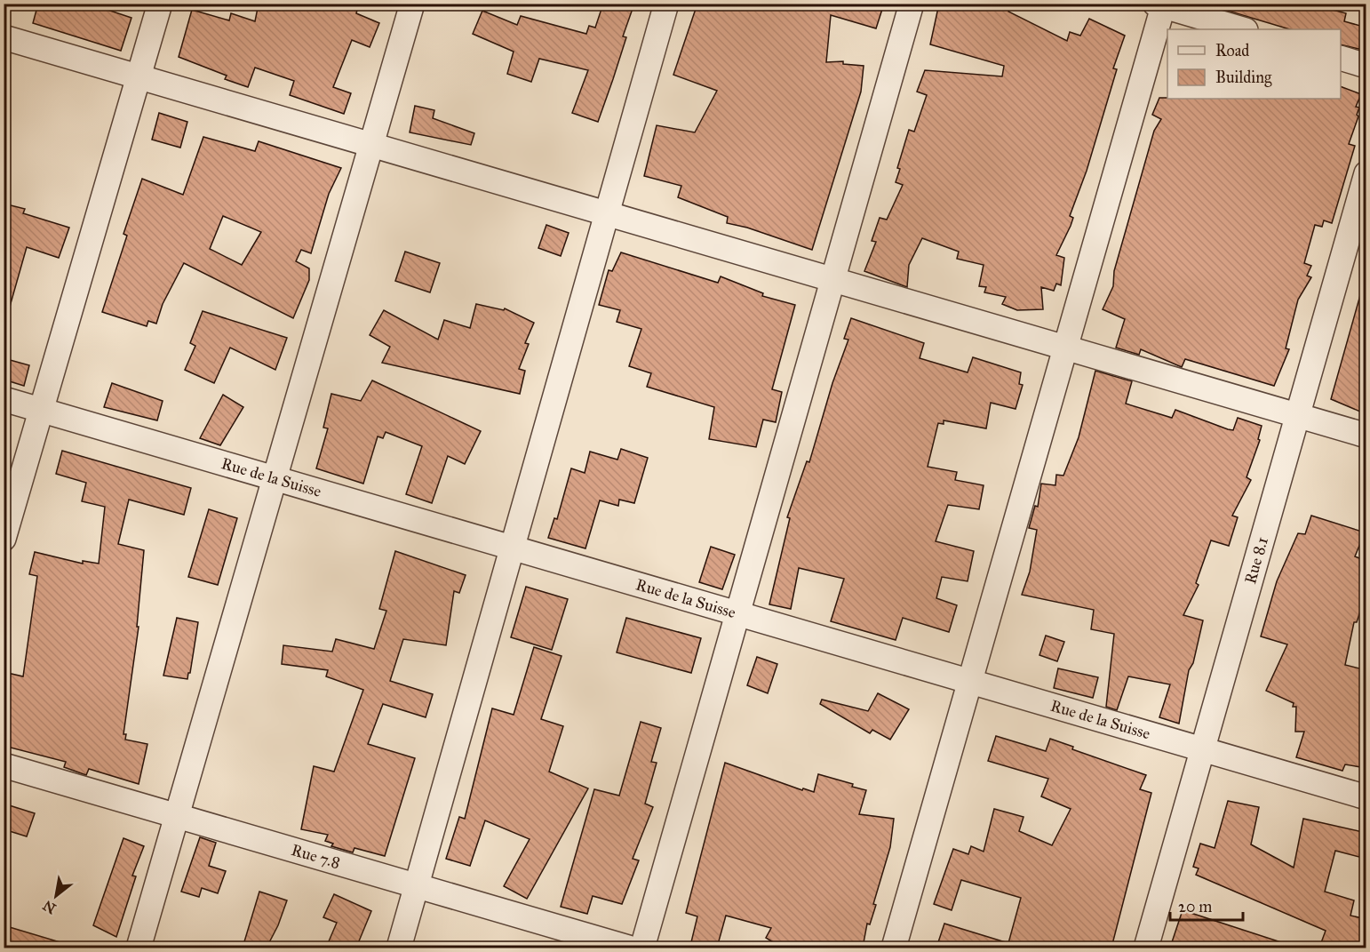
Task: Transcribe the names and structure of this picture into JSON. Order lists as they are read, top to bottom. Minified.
{"streets":{"street":["Rue de la Suisse","Rue 8.1","Rue 7.8"]},"crossings":[["Rue de la Suisse","Rue 8.1"]],"legend":["Road","Building"],"scale_bar":"20 m","north":"bottom left"}
